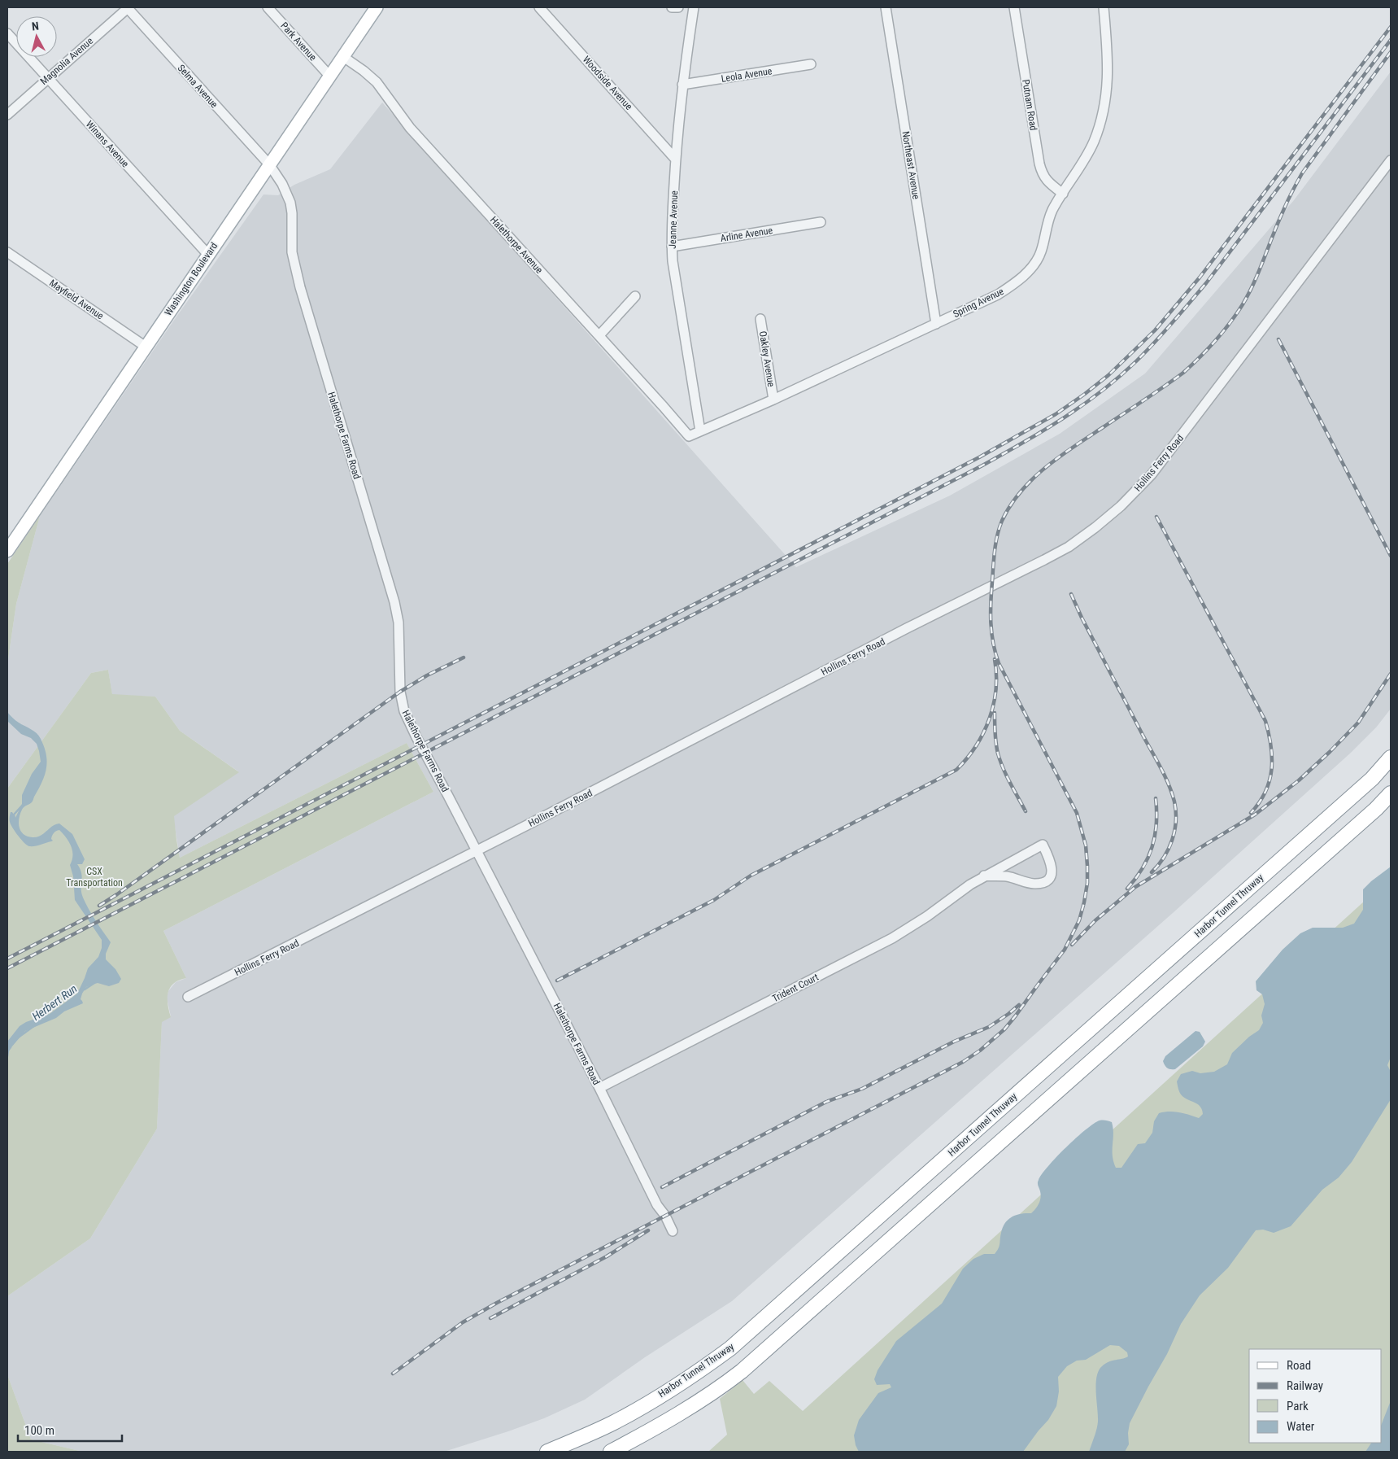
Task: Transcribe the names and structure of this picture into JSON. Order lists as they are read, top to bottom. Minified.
{"streets":{"highway":["Harbor Tunnel Thruway"],"main road":["Washington Boulevard"],"street":["Park Avenue","Magnolia Avenue","Leola Avenue","Woodside Avenue","Selma Avenue","Putnam Road","Winans Avenue","Northeast Avenue","Jeanne Avenue","Arline Avenue","Halethorpe Avenue","Mayfield Avenue","Spring Avenue","Oakley Avenue","Halethorpe Farms Road","Hollins Ferry Road","Trident Court"]},"crossings":[["Park Avenue","Washington Boulevard"],["Magnolia Avenue","Selma Avenue"],["Magnolia Avenue","Winans Avenue"],["Leola Avenue","Jeanne Avenue"],["Woodside Avenue","Jeanne Avenue"],["Selma Avenue","Washington Boulevard"],["Selma Avenue","Halethorpe Farms Road"],["Putnam Road","Spring Avenue"],["Winans Avenue","Washington Boulevard"],["Northeast Avenue","Spring Avenue"],["Jeanne Avenue","Arline Avenue"],["Jeanne Avenue","Spring Avenue"],["Halethorpe Avenue","Washington Boulevard"],["Halethorpe Avenue","Spring Avenue"],["Washington Boulevard","Mayfield Avenue"],["Washington Boulevard","Halethorpe Farms Road"],["Spring Avenue","Oakley Avenue"],["Halethorpe Farms Road","Hollins Ferry Road"],["Halethorpe Farms Road","Trident Court"]],"water":["Herbert Run"],"parks":["CSX Transportation"],"legend":["Road","Railway","Park","Water"],"scale_bar":"100 m","north":"top"}
